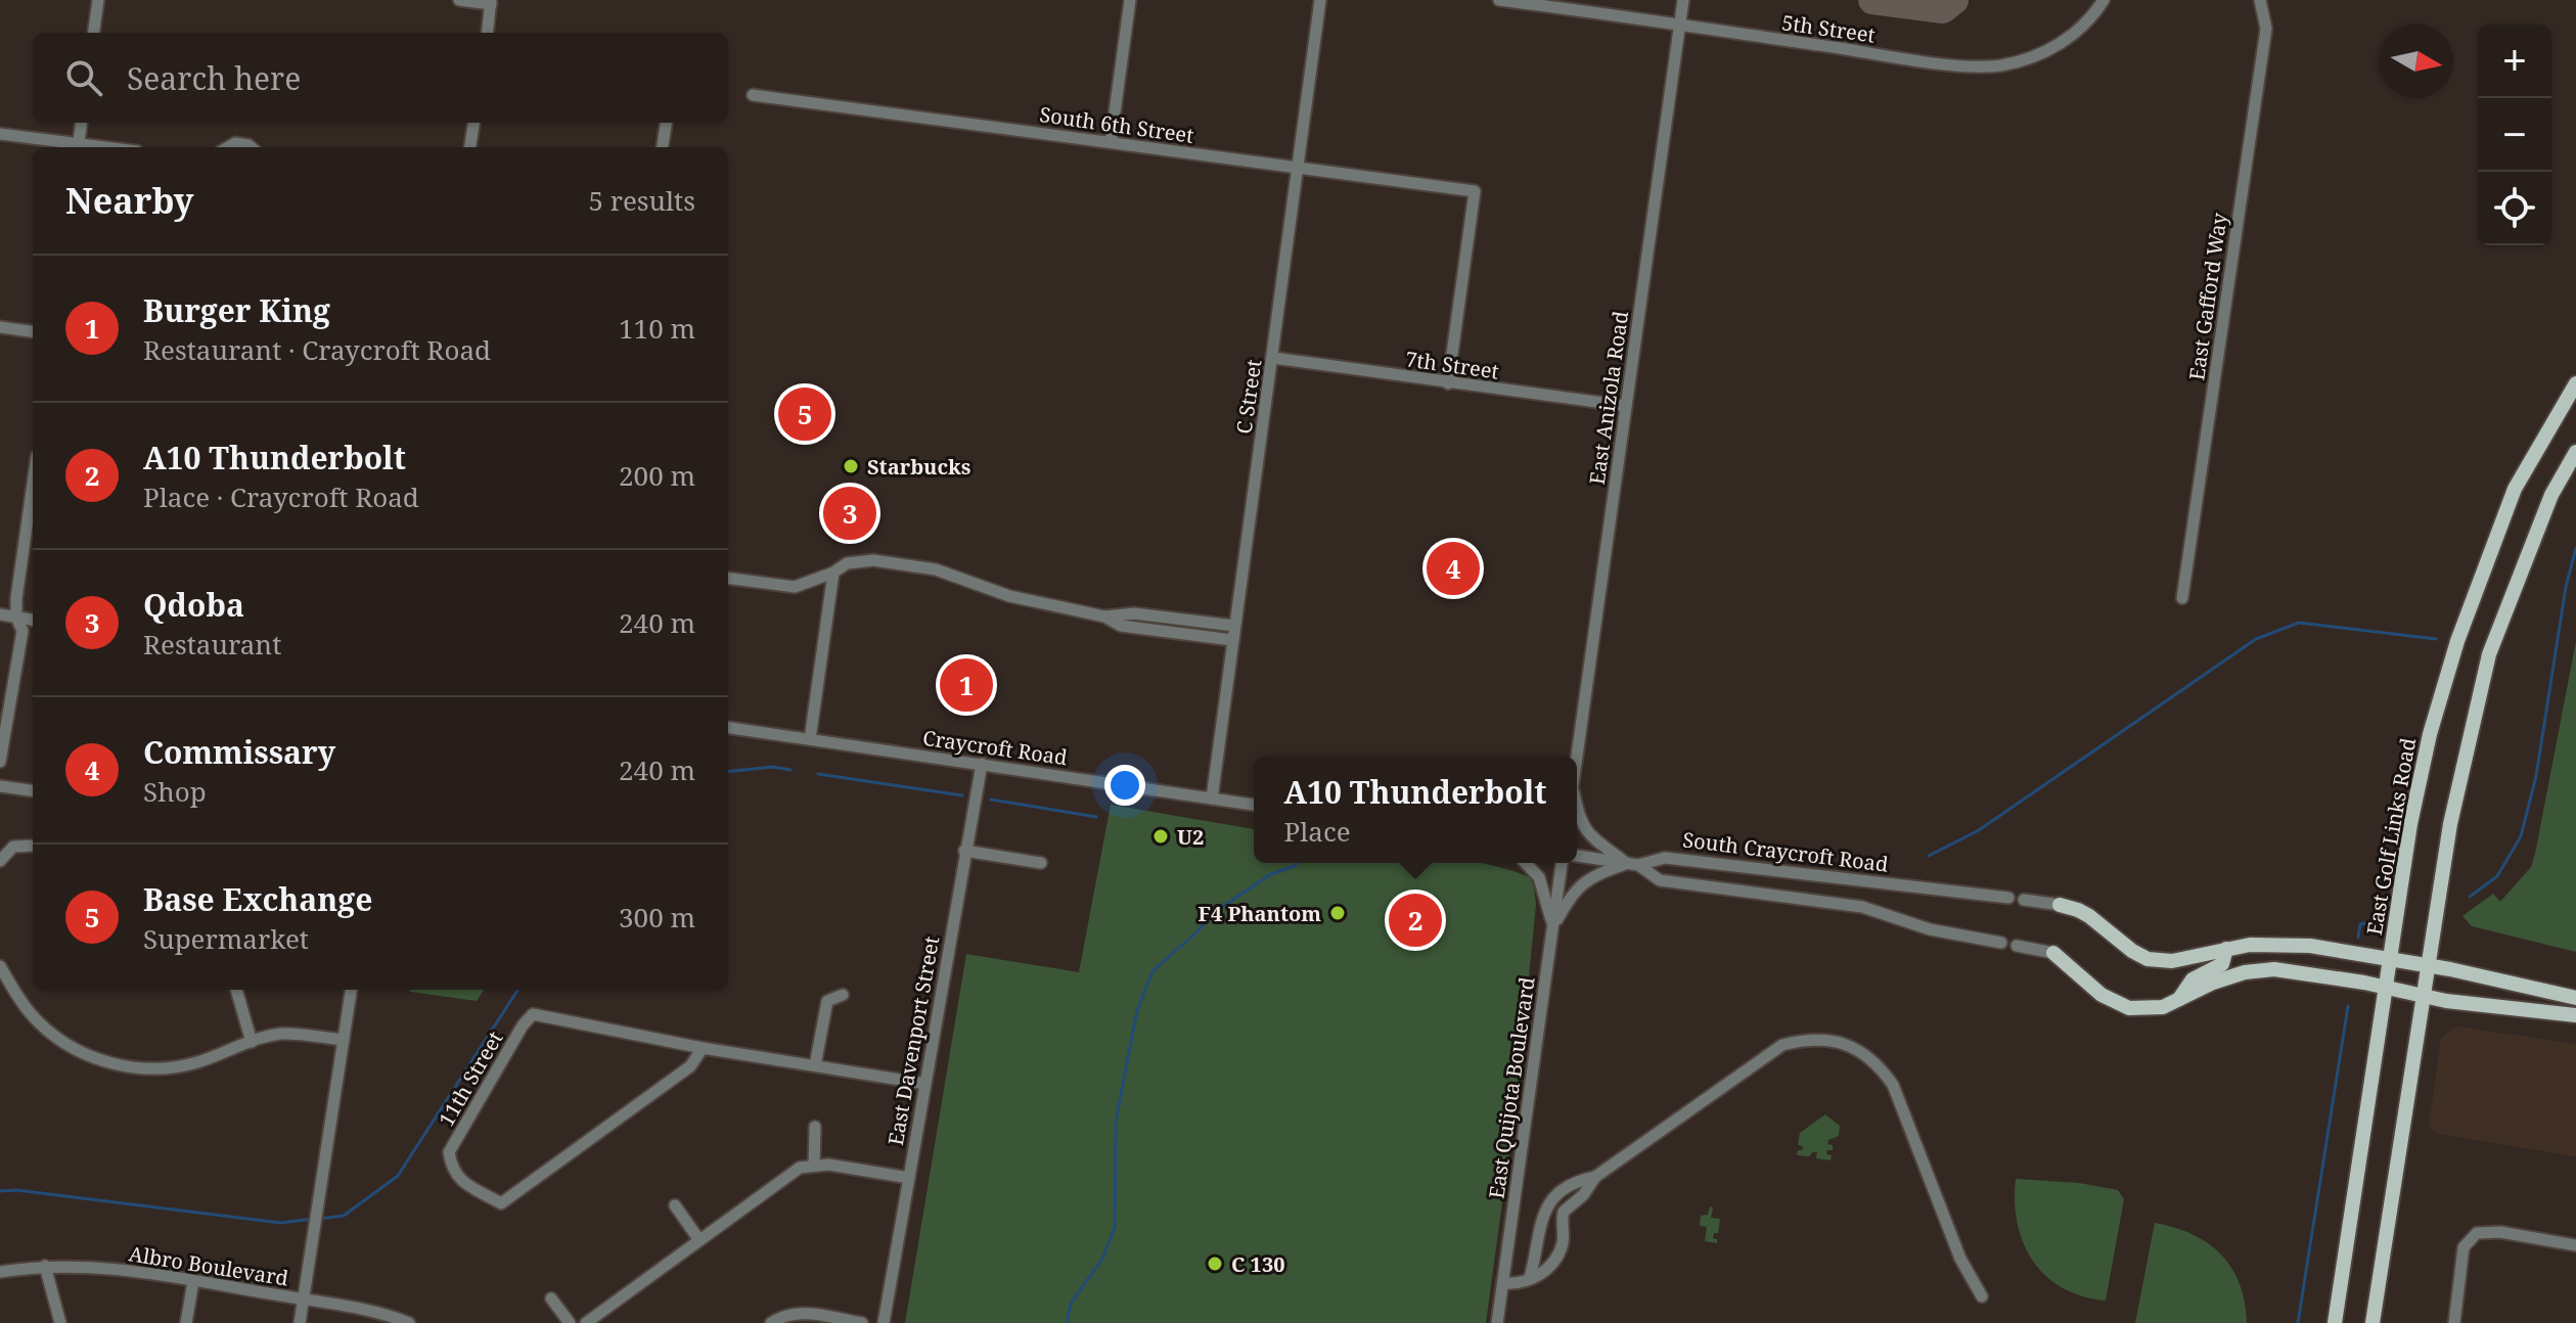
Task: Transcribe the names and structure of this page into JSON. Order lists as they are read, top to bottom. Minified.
{"streets":{"main road":["East Golf Links Road"],"street":["5th Street","South 6th Street","East Gafford Way","7th Street","C Street","East Anizola Road","Craycroft Road","South Craycroft Road","East Davenport Street","11th Street","East Quijota Boulevard","Albro Boulevard"]},"crossings":[["5th Street","East Anizola Road"],["South 6th Street","7th Street"],["South 6th Street","C Street"],["7th Street","C Street"],["7th Street","East Anizola Road"],["C Street","Craycroft Road"],["Craycroft Road","East Davenport Street"],["East Davenport Street","11th Street"]],"places":["Starbucks","U2","F4 Phantom","C 130"],"north":"right","page":{"map_buttons":["+","−"],"search":"Search here","heading":["Nearby","5 results"],"list":[{"mark":"1","name":"Burger King","note":"Restaurant · Craycroft Road","value":"110 m"},{"mark":"2","name":"A10 Thunderbolt","note":"Place · Craycroft Road","value":"200 m"},{"mark":"3","name":"Qdoba","note":"Restaurant","value":"240 m"},{"mark":"4","name":"Commissary","note":"Shop","value":"240 m"},{"mark":"5","name":"Base Exchange","note":"Supermarket","value":"300 m"}],"pins":["5","3","4","1","2"],"popup":["A10 Thunderbolt","Place"]}}
